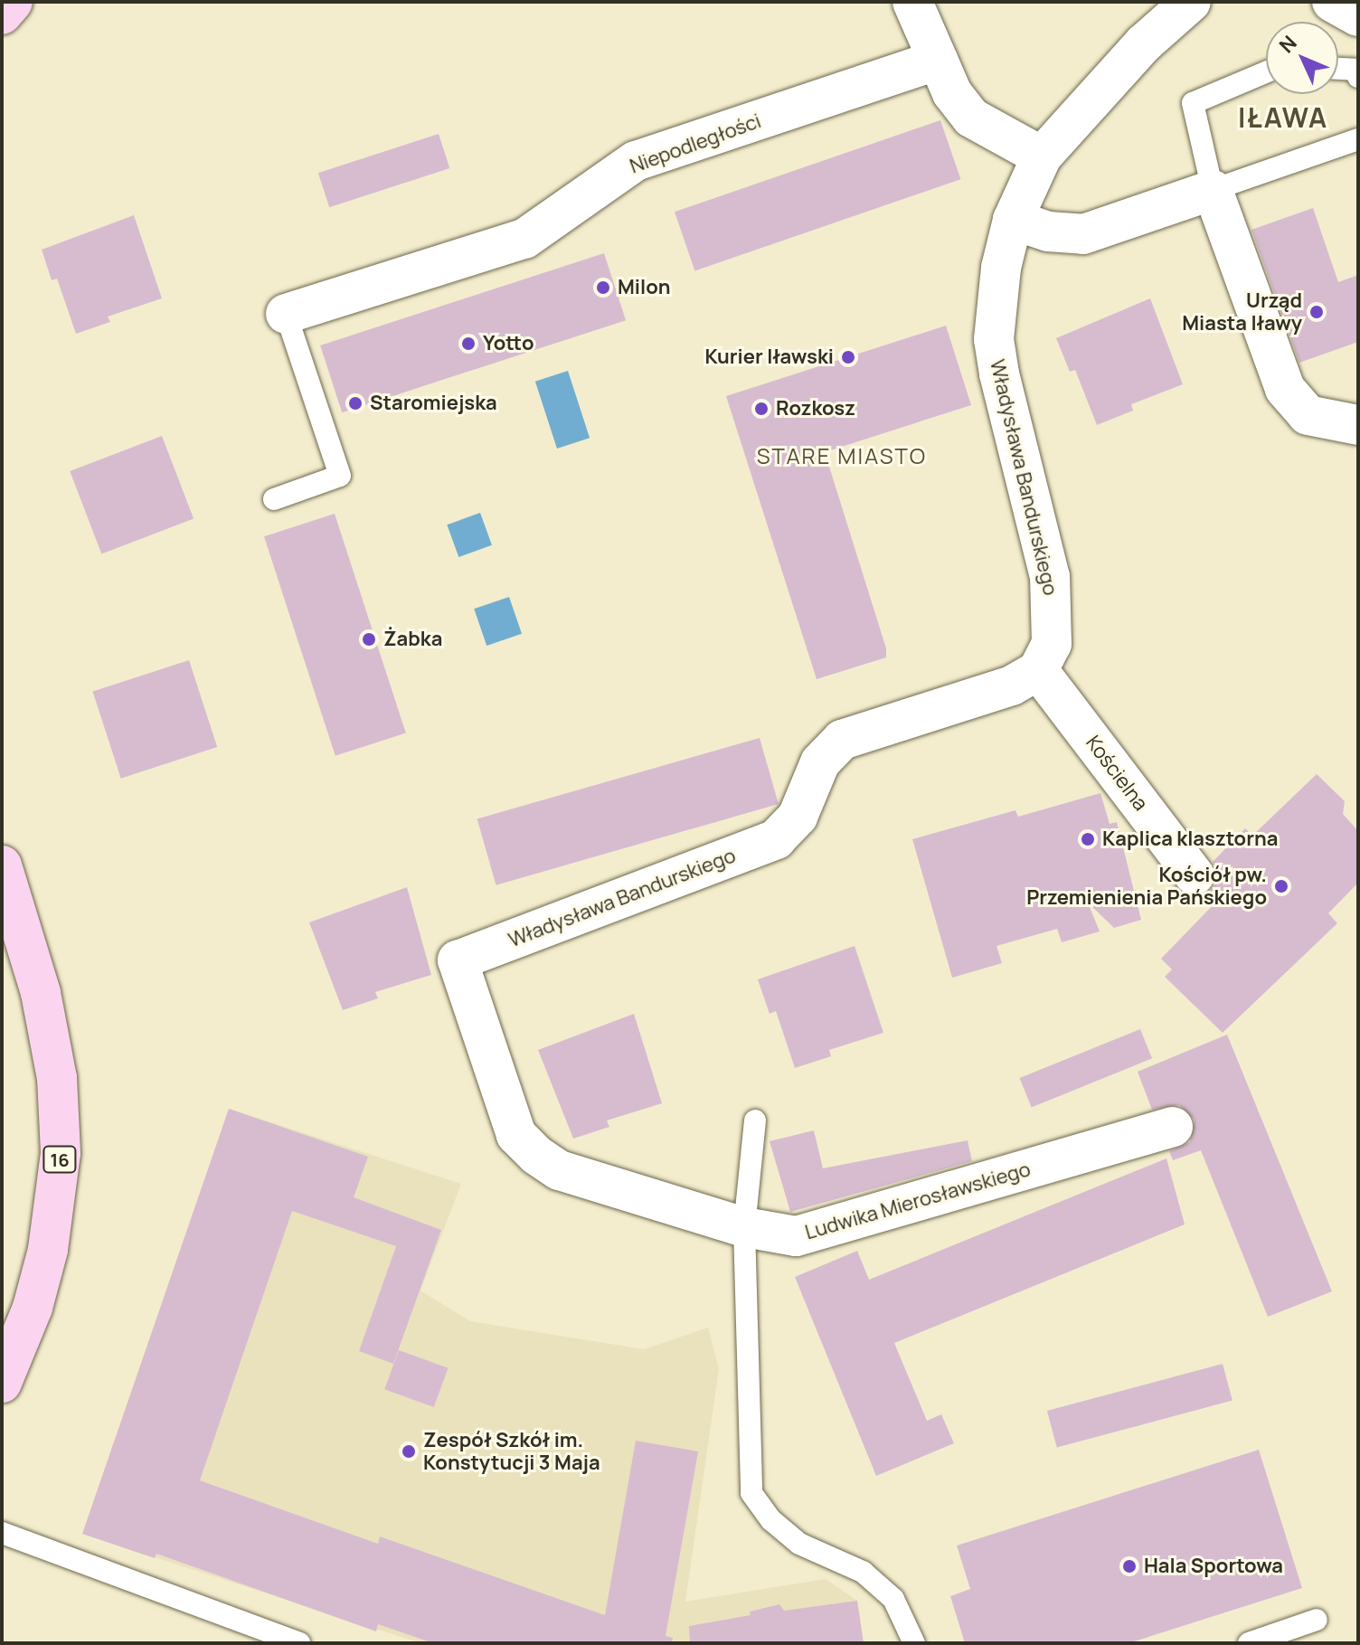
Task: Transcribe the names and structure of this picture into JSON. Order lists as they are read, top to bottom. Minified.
{"streets":{"main road":["16"],"street":["Niepodległości","Władysława Bandurskiego","Kościelna","Ludwika Mierosławskiego"]},"crossings":[["Władysława Bandurskiego","Kościelna"],["Władysława Bandurskiego","Ludwika Mierosławskiego"]],"districts":["IŁAWA","STARE MIASTO"],"places":["Milon","Urząd Miasta Iławy","Yotto","Kurier Iławski","Staromiejska","Rozkosz","Żabka","Kaplica klasztorna","Kościół pw. Przemienienia Pańskiego","Zespół Szkół im. Konstytucji 3 Maja","Hala Sportowa"],"north":"top left"}
